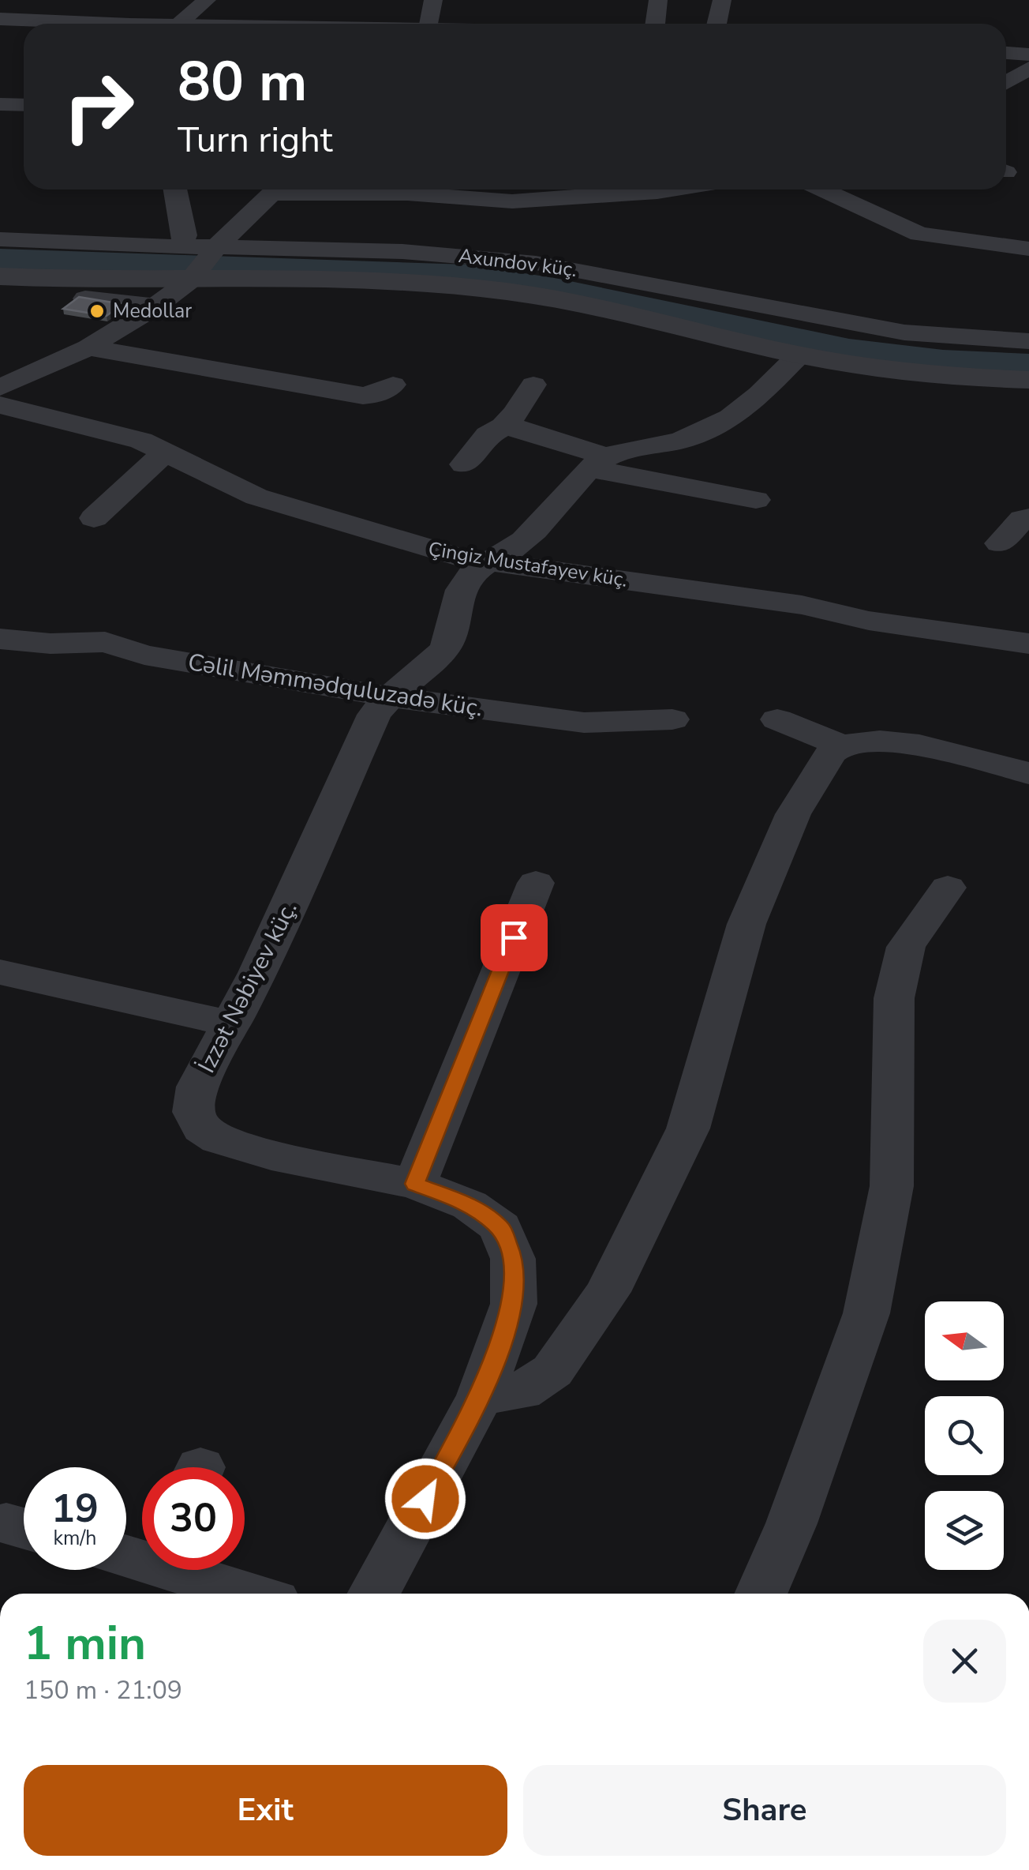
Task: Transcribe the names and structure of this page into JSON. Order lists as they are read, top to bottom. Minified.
{"streets":{"street":["Axundov küç.","Çingiz Mustafayev küç.","Cəlil Məmmədquluzadə küç.","İzzət Nəbiyev küç."]},"crossings":[["Çingiz Mustafayev küç.","İzzət Nəbiyev küç."],["Cəlil Məmmədquluzadə küç.","İzzət Nəbiyev küç."]],"places":["Medollar"],"north":"left","page":{"turn":["80 m","Turn right"],"speed":"19 km/h","limit":"30","heading":["1 min","150 m · 21:09"],"buttons":["Exit","Share"]}}
